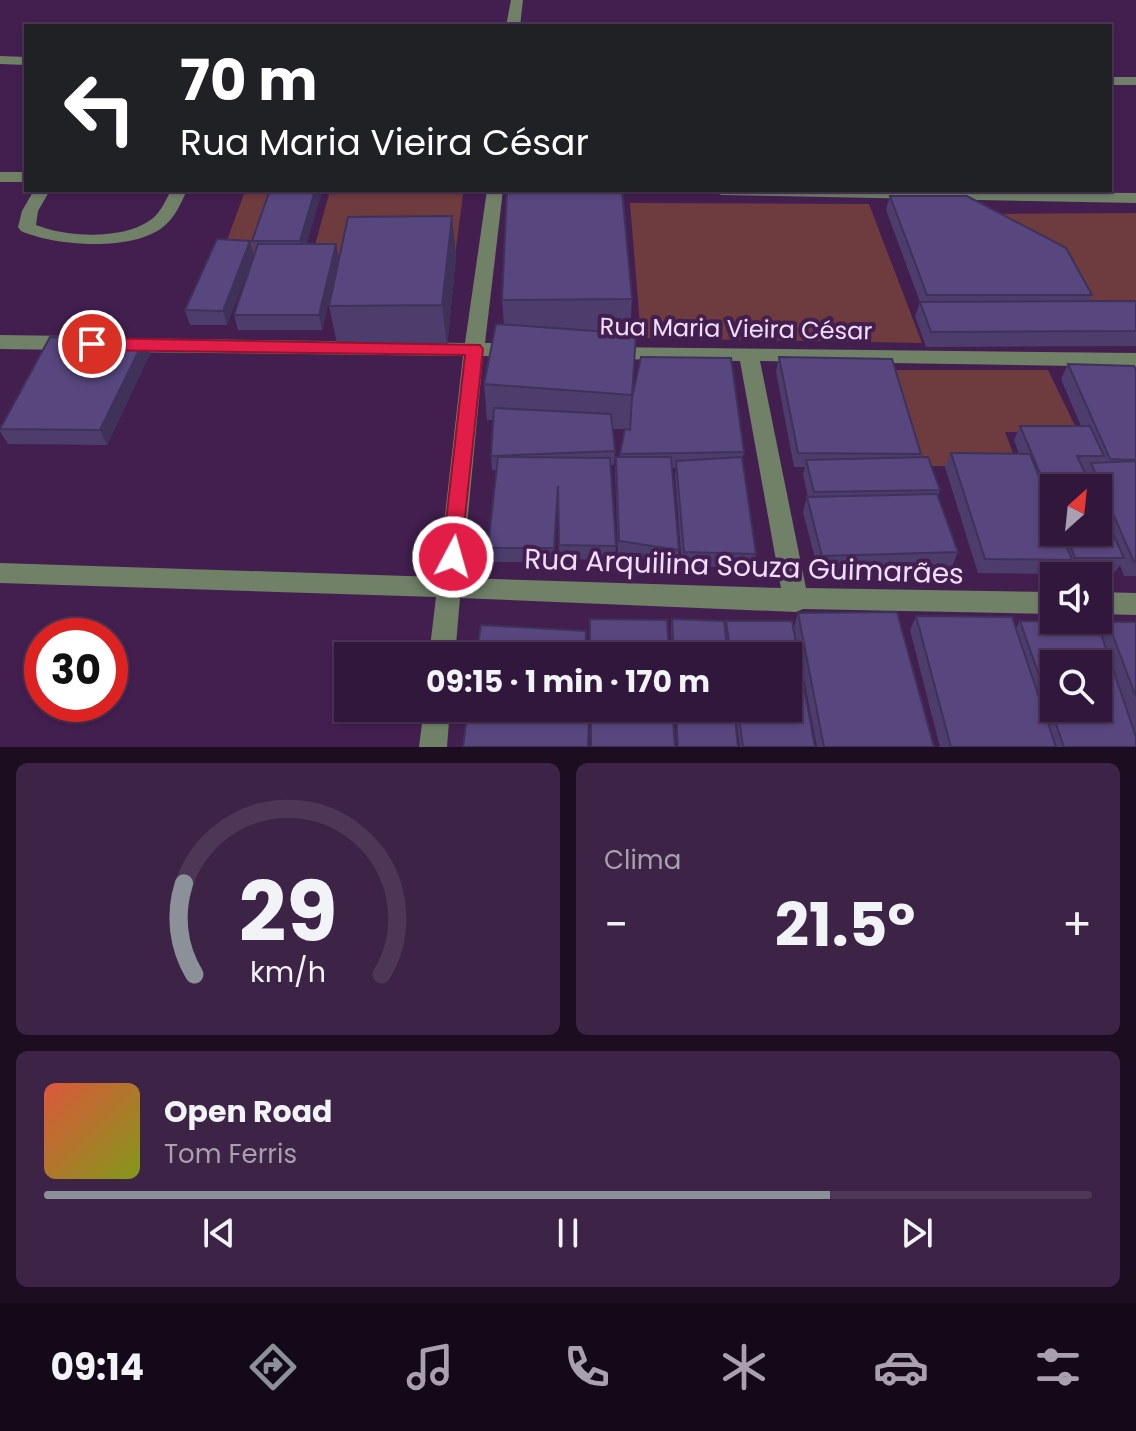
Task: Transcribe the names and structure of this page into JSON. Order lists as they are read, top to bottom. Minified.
{"streets":{"street":["Rua Maria Vieira César","Rua Arquilina Souza Guimarães"]},"north":"top right","page":{"turn":["70 m","Rua Maria Vieira César"],"limit":"30","trip":"09:15 · 1 min · 170 m","tile":"Clima","heat":["−","21.5°","+"],"song":["Open Road","Tom Ferris"],"tabs":"09:14","gauge":["29","km/h"]}}
